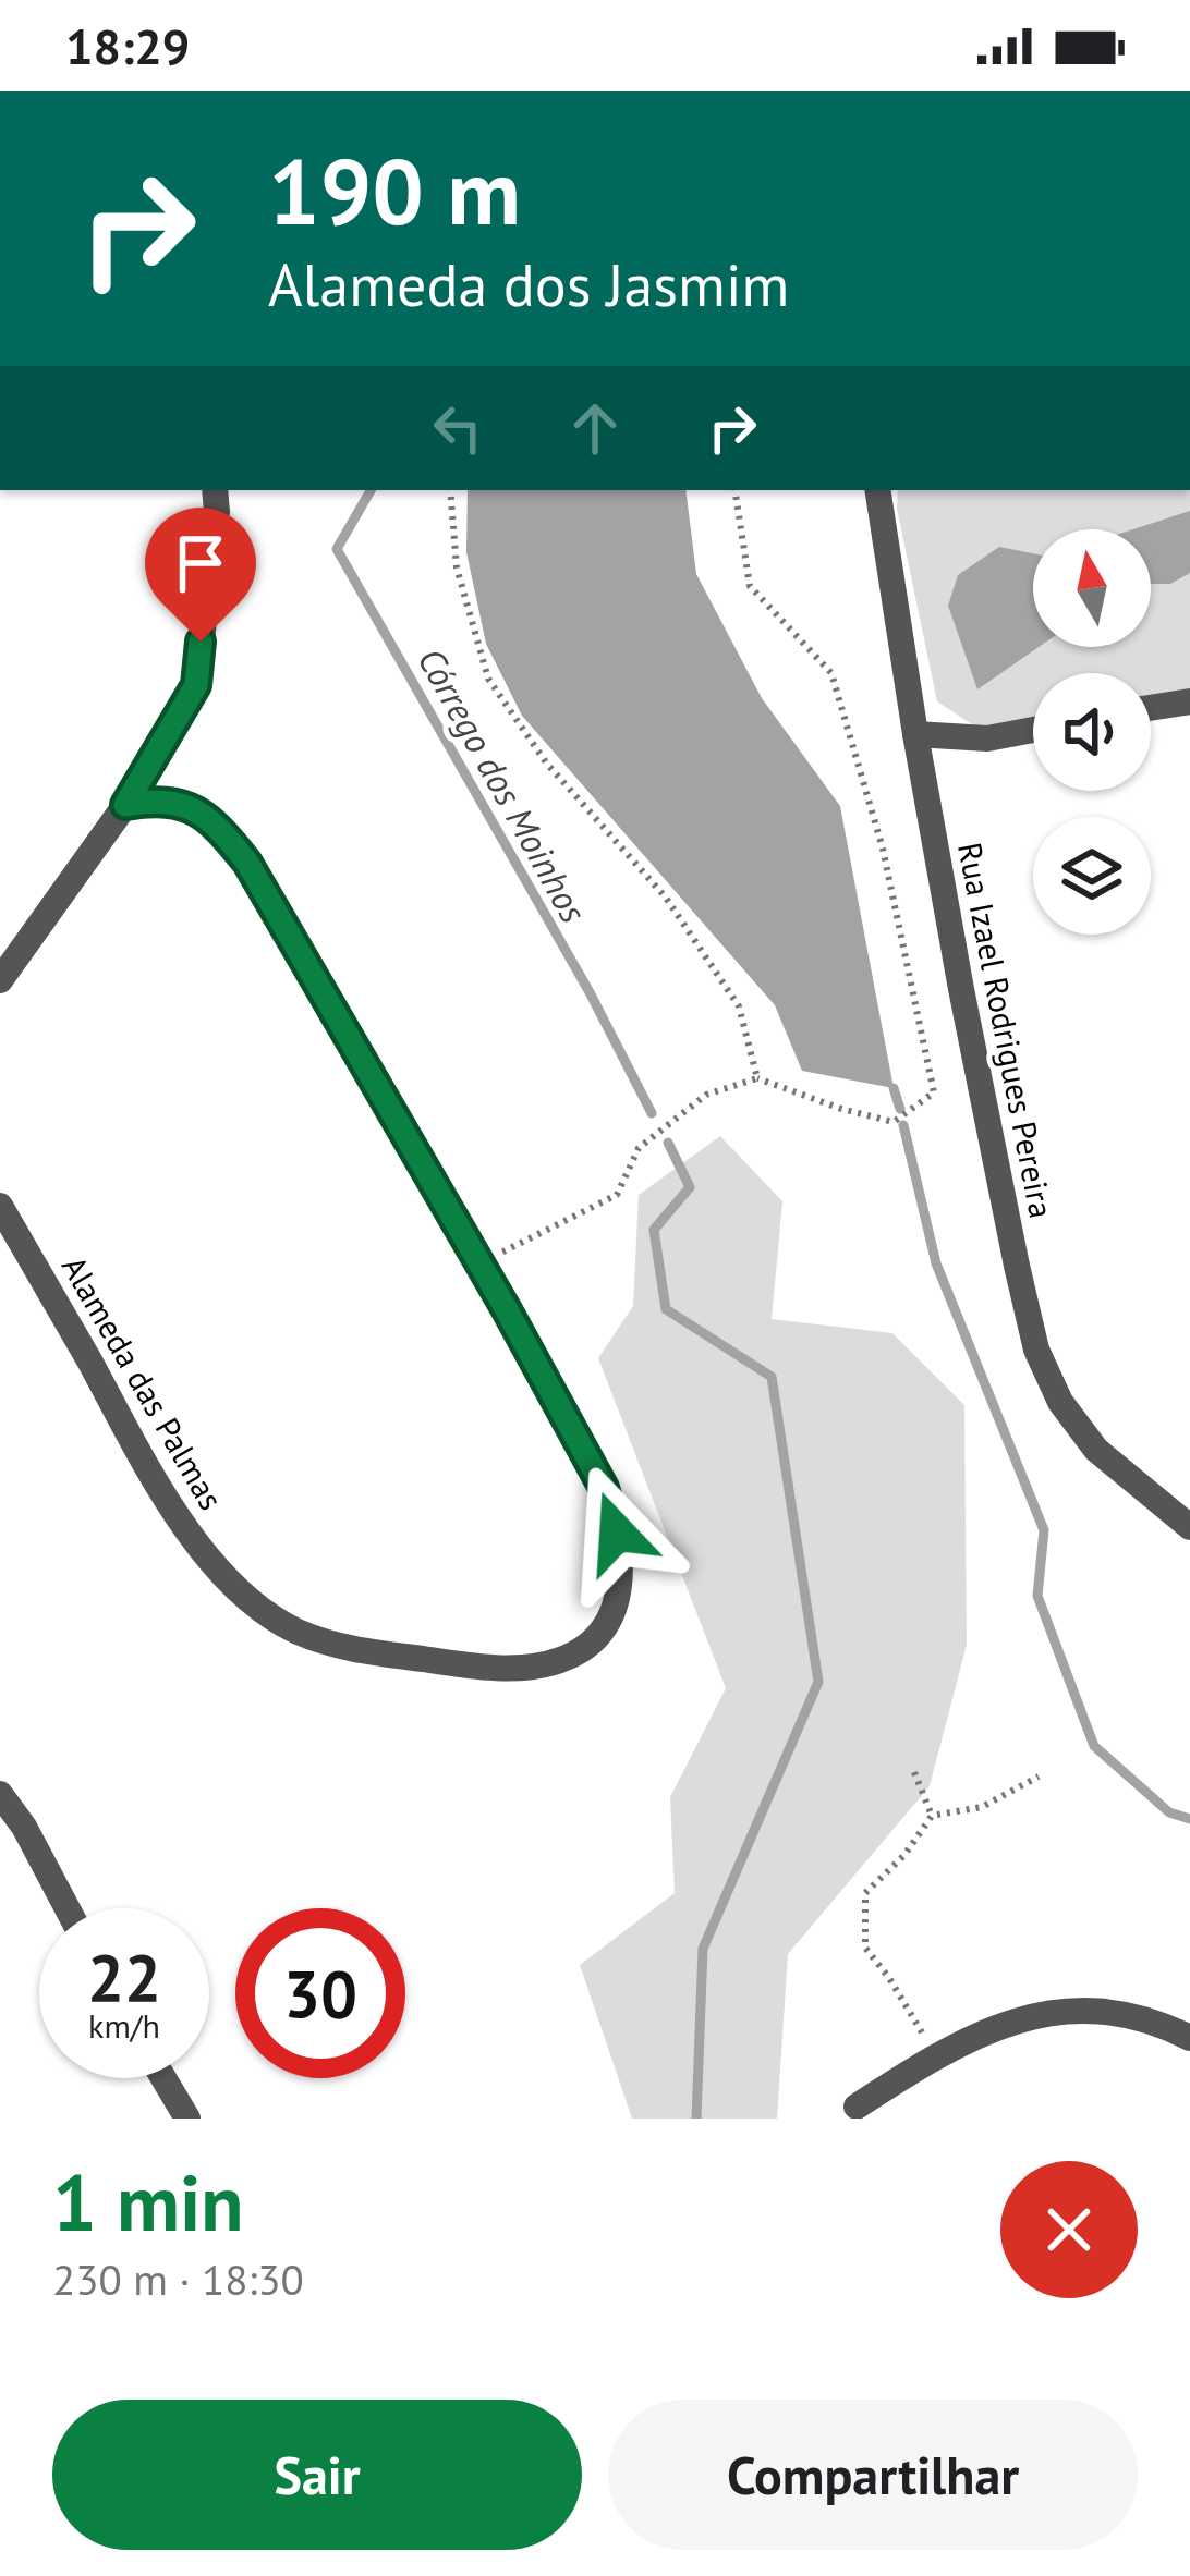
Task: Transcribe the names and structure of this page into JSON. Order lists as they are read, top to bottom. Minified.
{"streets":{"street":["Rua Izael Rodrigues Pereira","Alameda das Palmas"]},"water":["Córrego dos Moinhos"],"north":"top","page":{"status":"18:29","turn":["190 m","Alameda dos Jasmim"],"speed":"22 km/h","limit":"30","heading":["1 min","230 m · 18:30"],"buttons":["Sair","Compartilhar"]}}
